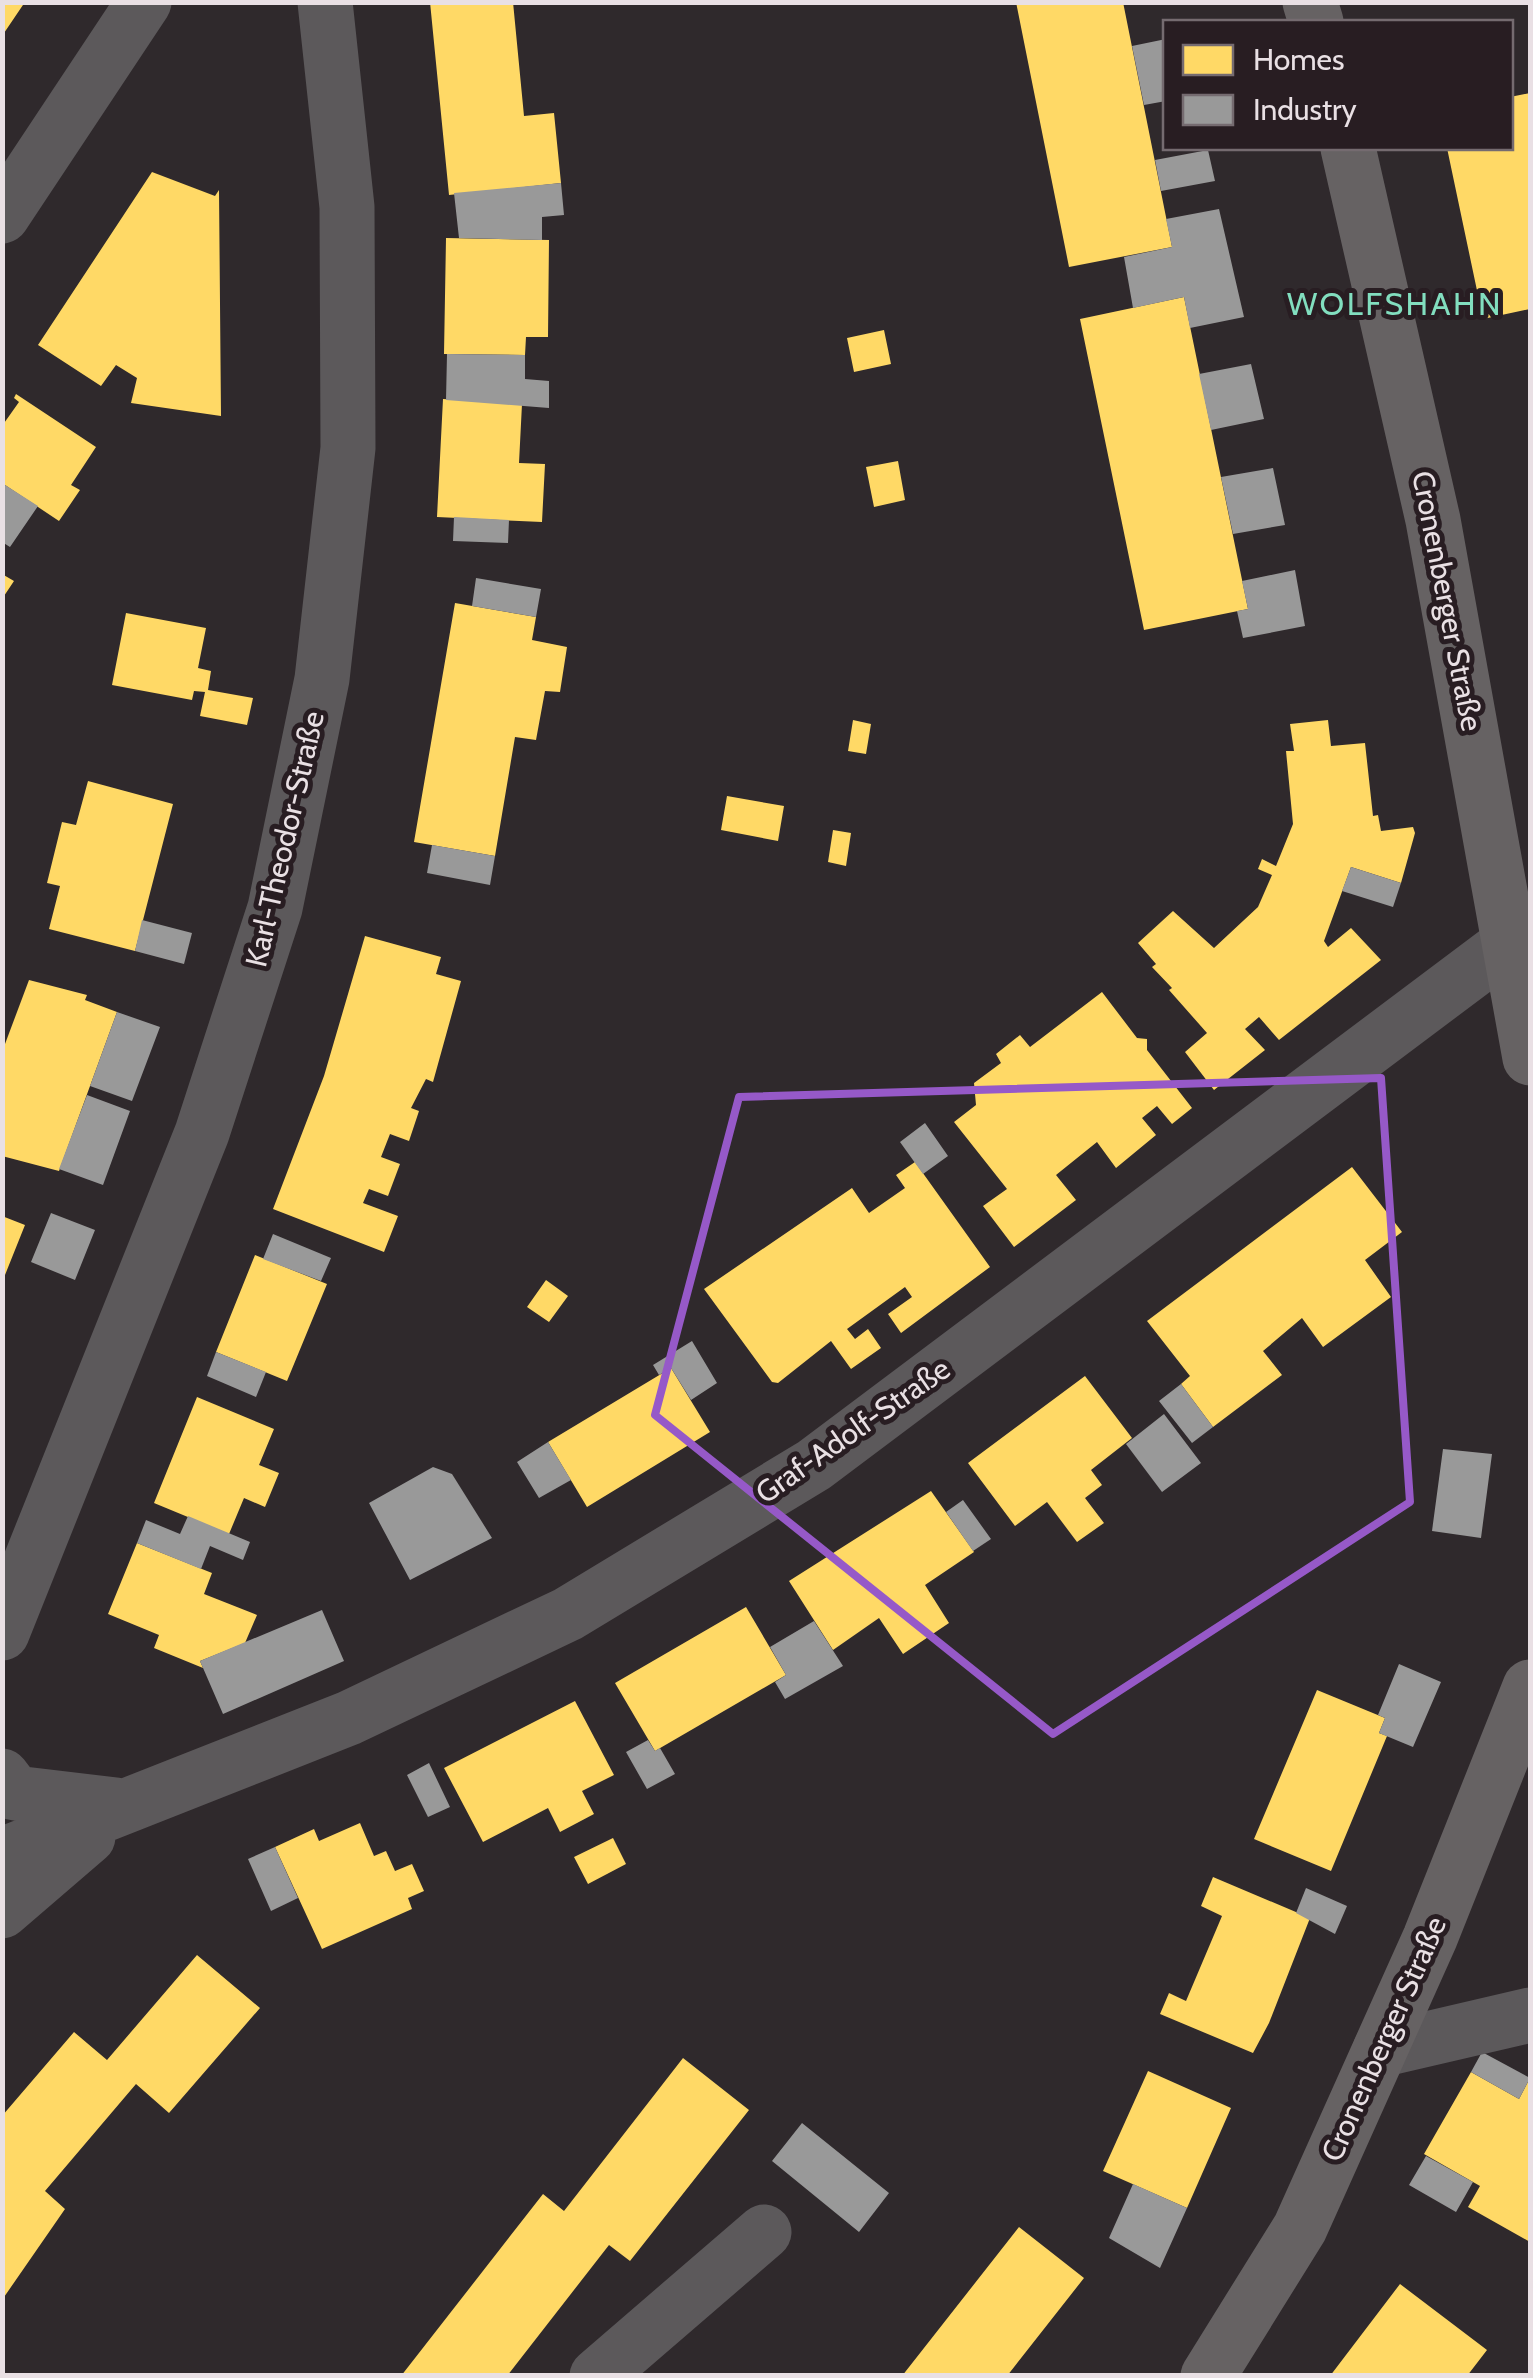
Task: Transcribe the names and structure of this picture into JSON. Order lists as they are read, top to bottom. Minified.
{"streets":{"main road":["Cronenberger Straße"],"street":["Karl-Theodor-Straße","Graf-Adolf-Straße"]},"crossings":[["Cronenberger Straße","Graf-Adolf-Straße"]],"districts":["WOLFSHAHN"],"legend":["Homes","Industry"]}
